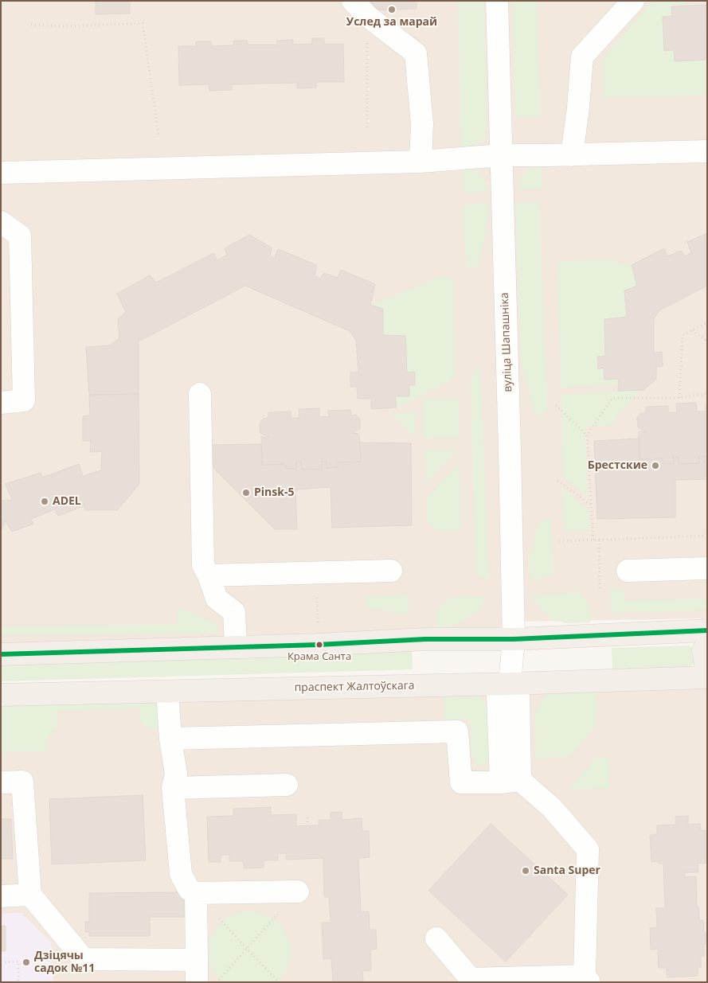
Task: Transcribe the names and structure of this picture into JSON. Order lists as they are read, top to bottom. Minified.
{"streets":{"main road":["праспект Жалтоўскага"],"street":["вуліца Шапашніка"]},"crossings":[["вуліца Шапашніка","праспект Жалтоўскага"]],"places":["Услед за марай","Брестские","Pinsk-5","ADEL","Крама Санта","Santa Super","Дзіцячы садок №11"]}
